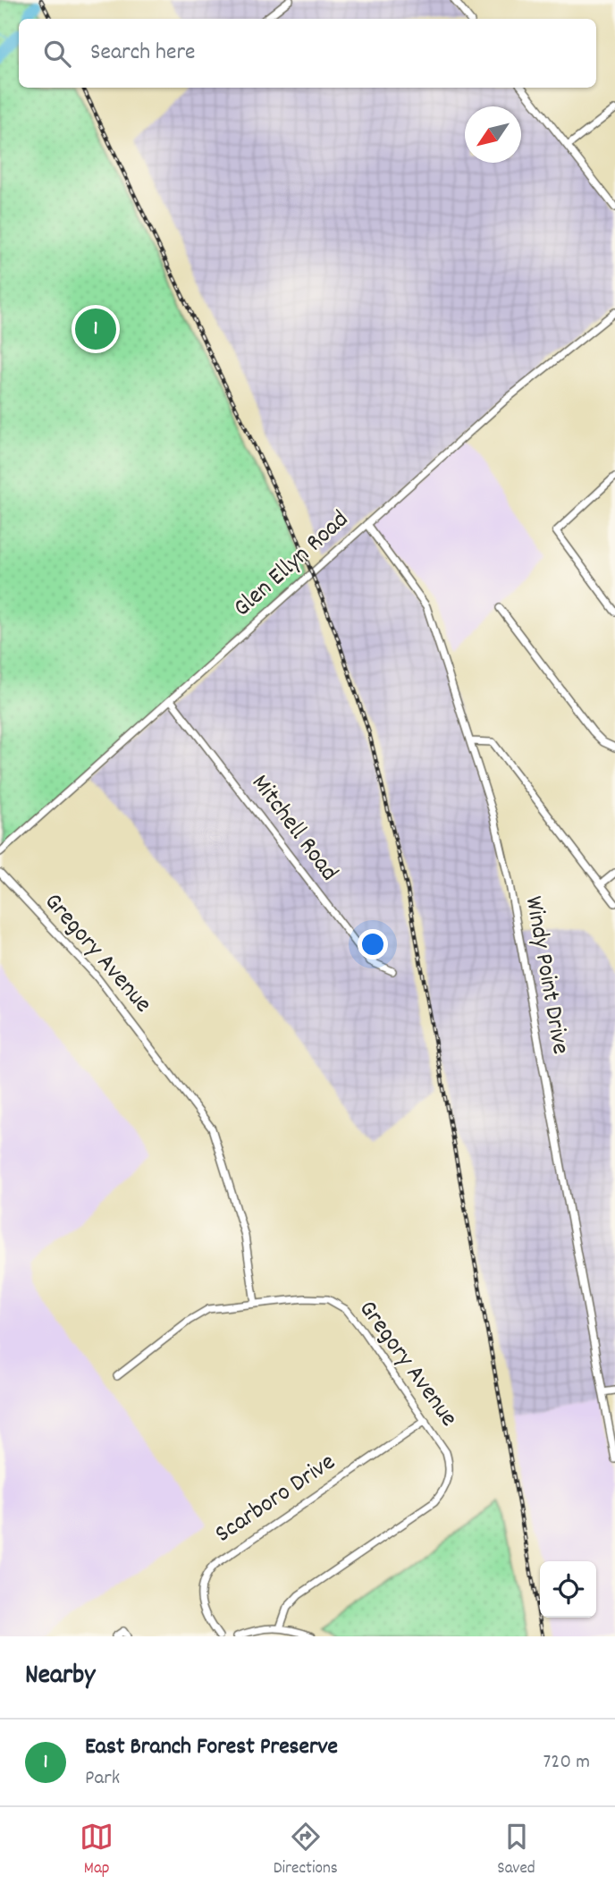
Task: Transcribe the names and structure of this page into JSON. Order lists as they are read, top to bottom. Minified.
{"streets":{"street":["Glen Ellyn Road","Mitchell Road","Gregory Avenue","Windy Point Drive","Scarboro Drive"]},"crossings":[["Glen Ellyn Road","Mitchell Road"],["Glen Ellyn Road","Windy Point Drive"],["Gregory Avenue","Scarboro Drive"]],"north":"bottom left","page":{"search":"Search here","pins":"1","heading":"Nearby","list":[{"mark":"1","name":"East Branch Forest Preserve","note":"Park","value":"720 m"}],"nav":["Map","Directions","Saved"]}}
